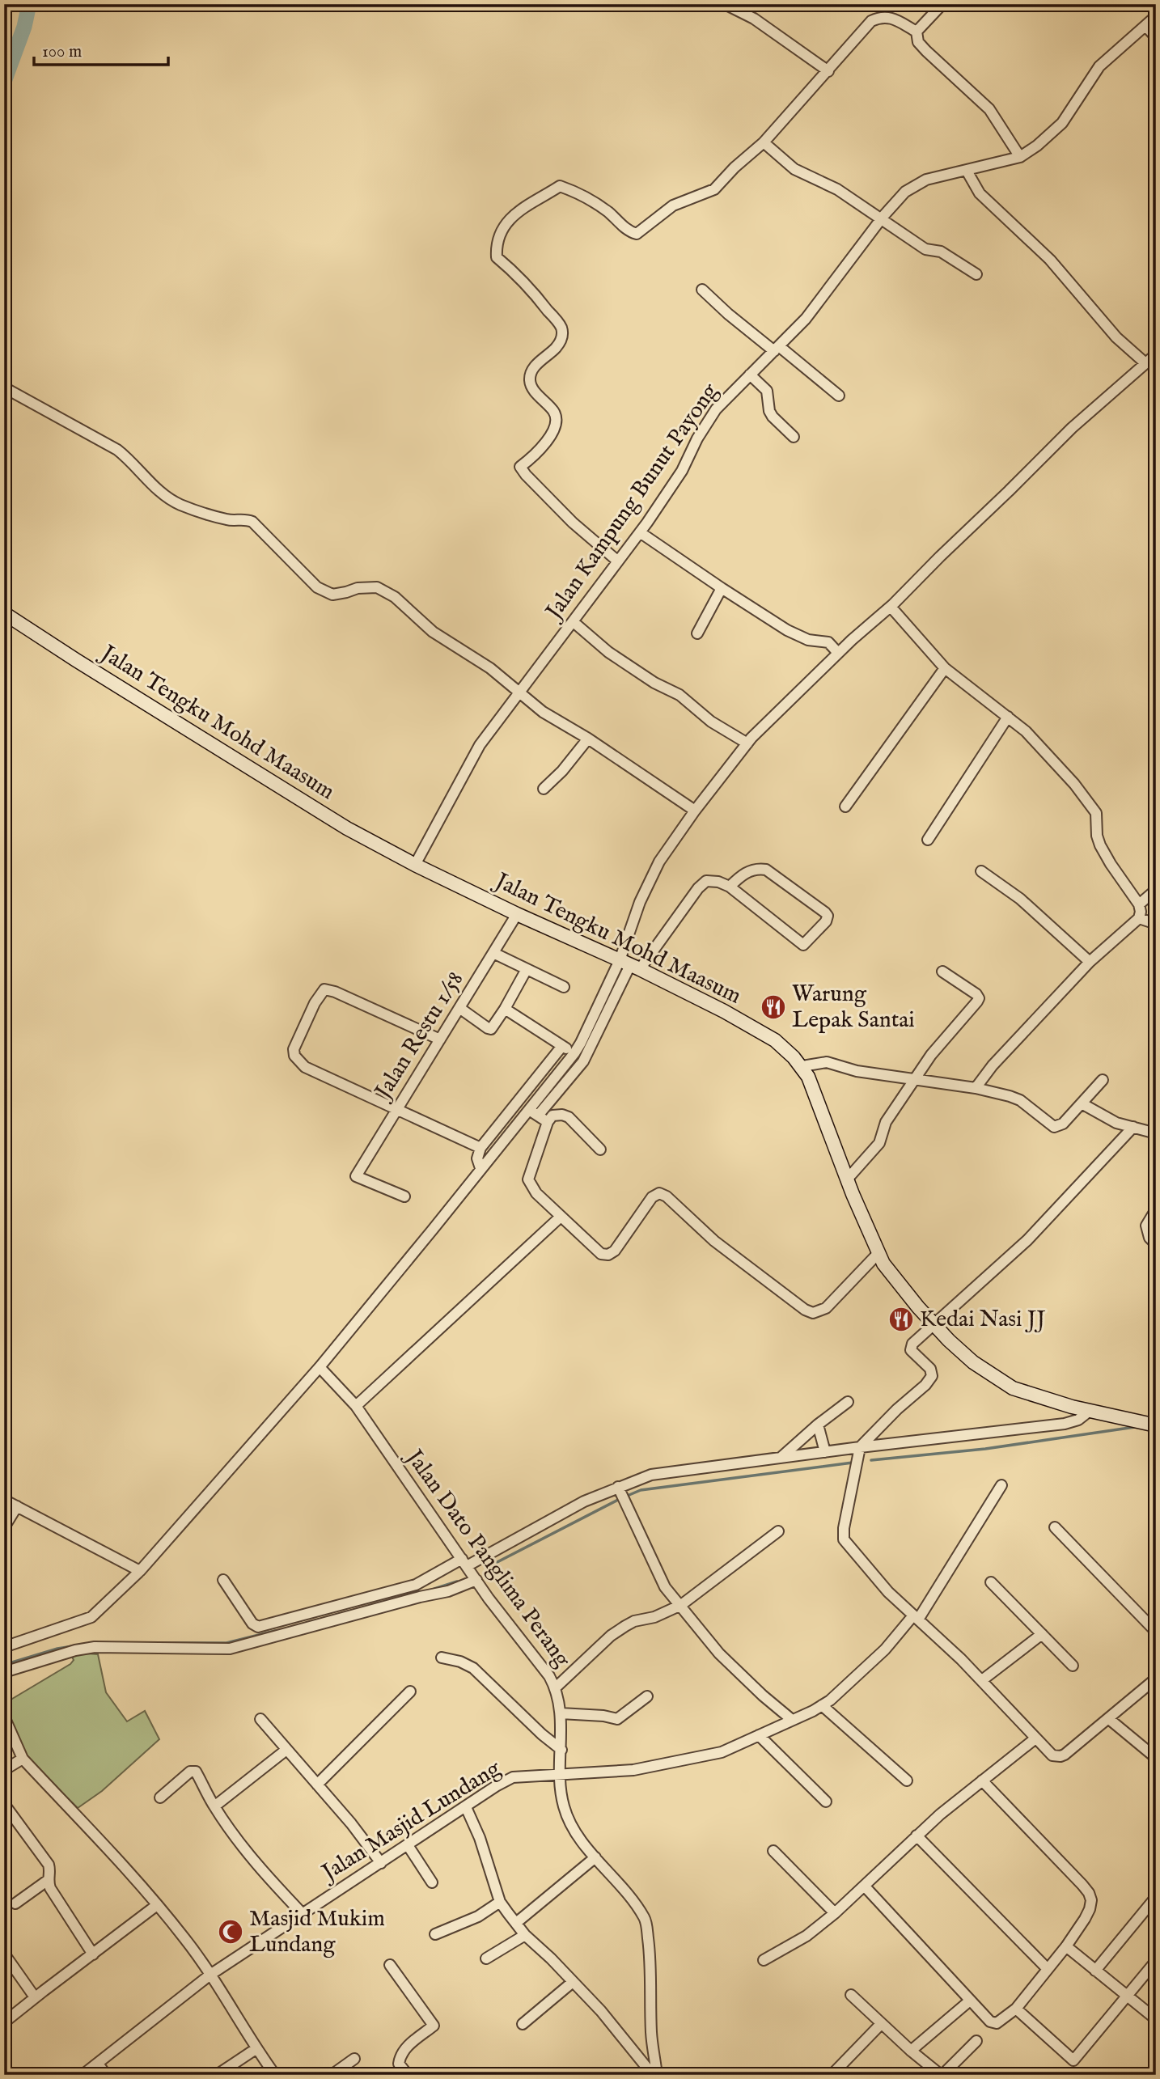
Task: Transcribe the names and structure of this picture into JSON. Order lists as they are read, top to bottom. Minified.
{"streets":{"main road":["Jalan Tengku Mohd Maasum"],"street":["Jalan Kampung Bunut Payong","Jalan Restu 1/58","Jalan Dato Panglima Perang","Jalan Masjid Lundang"]},"crossings":[["Jalan Kampung Bunut Payong","Jalan Tengku Mohd Maasum"],["Jalan Tengku Mohd Maasum","Jalan Restu 1/58"],["Jalan Dato Panglima Perang","Jalan Masjid Lundang"]],"places":{"restaurant":["Warung Lepak Santai","Kedai Nasi JJ"],"mosque":["Masjid Mukim Lundang"]},"scale_bar":"100 m"}
